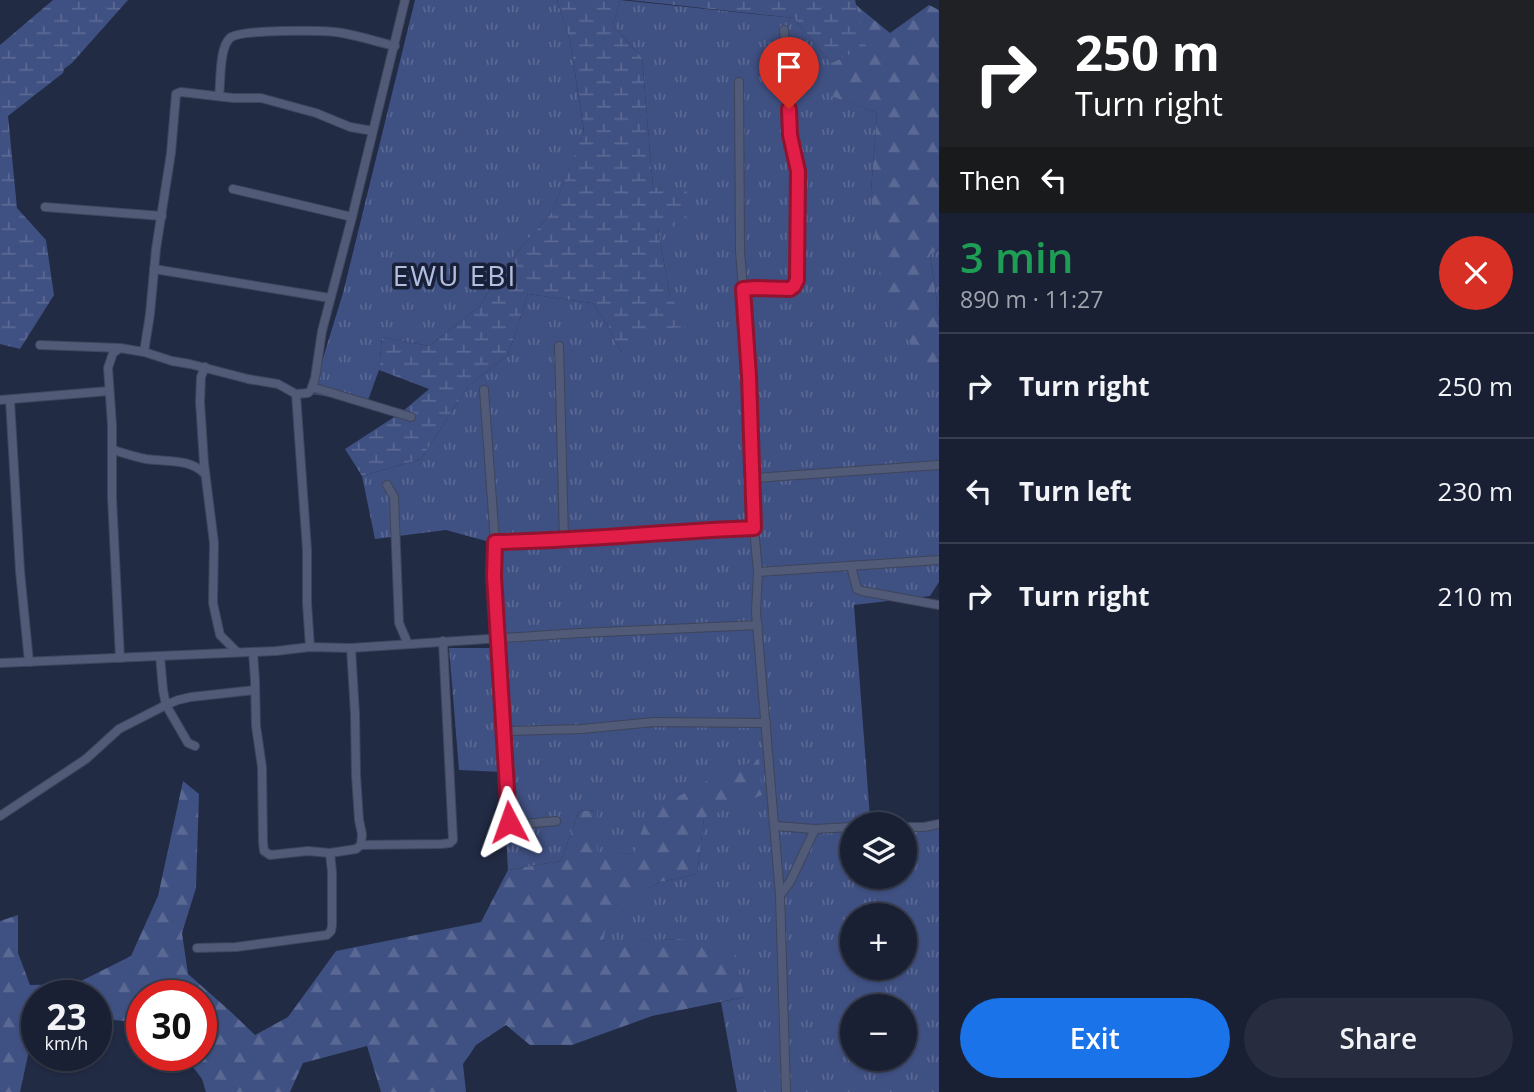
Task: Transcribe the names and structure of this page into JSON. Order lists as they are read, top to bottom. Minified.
{"districts":["EWU EBI"],"page":{"turn":["250 m","Turn right"],"then":"Then","heading":["3 min","890 m · 11:27"],"list":[{"name":"Turn right","value":"250 m"},{"name":"Turn left","value":"230 m"},{"name":"Turn right","value":"210 m"}],"map_buttons":["+","−"],"speed":"23 km/h","limit":"30","buttons":["Exit","Share"]}}
